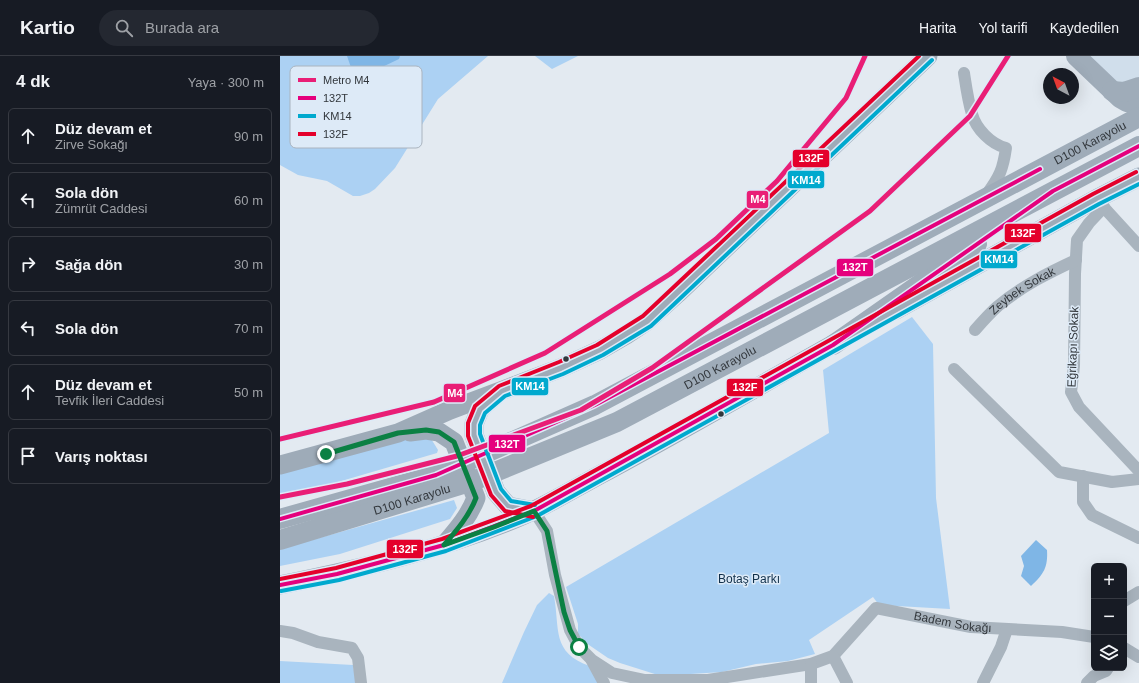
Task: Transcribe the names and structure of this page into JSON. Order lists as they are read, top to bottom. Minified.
{"streets":{"highway":["D100 Karayolu"],"street":["Zeybek Sokak","Eğrikapı Sokak","Badem Sokağı"]},"crossings":[["Zeybek Sokak","Eğrikapı Sokak"]],"parks":["Botaş Parkı"],"lines":["metro line M4","transit line 132F","transit line KM14","transit line 132T"],"legend":["Metro M4","132T","KM14","132F"],"north":"top left","page":{"header":"Kartio","search":"Burada ara","nav":["Harita","Yol tarifi","Kaydedilen"],"heading":["4 dk","Yaya · 300 m"],"list":[["Düz devam et","Zirve Sokağı","90 m"],["Sola dön","Zümrüt Caddesi","60 m"],["Sağa dön","30 m"],["Sola dön","70 m"],["Düz devam et","Tevfik İleri Caddesi","50 m"],"Varış noktası"],"map_buttons":["+","−"]}}
